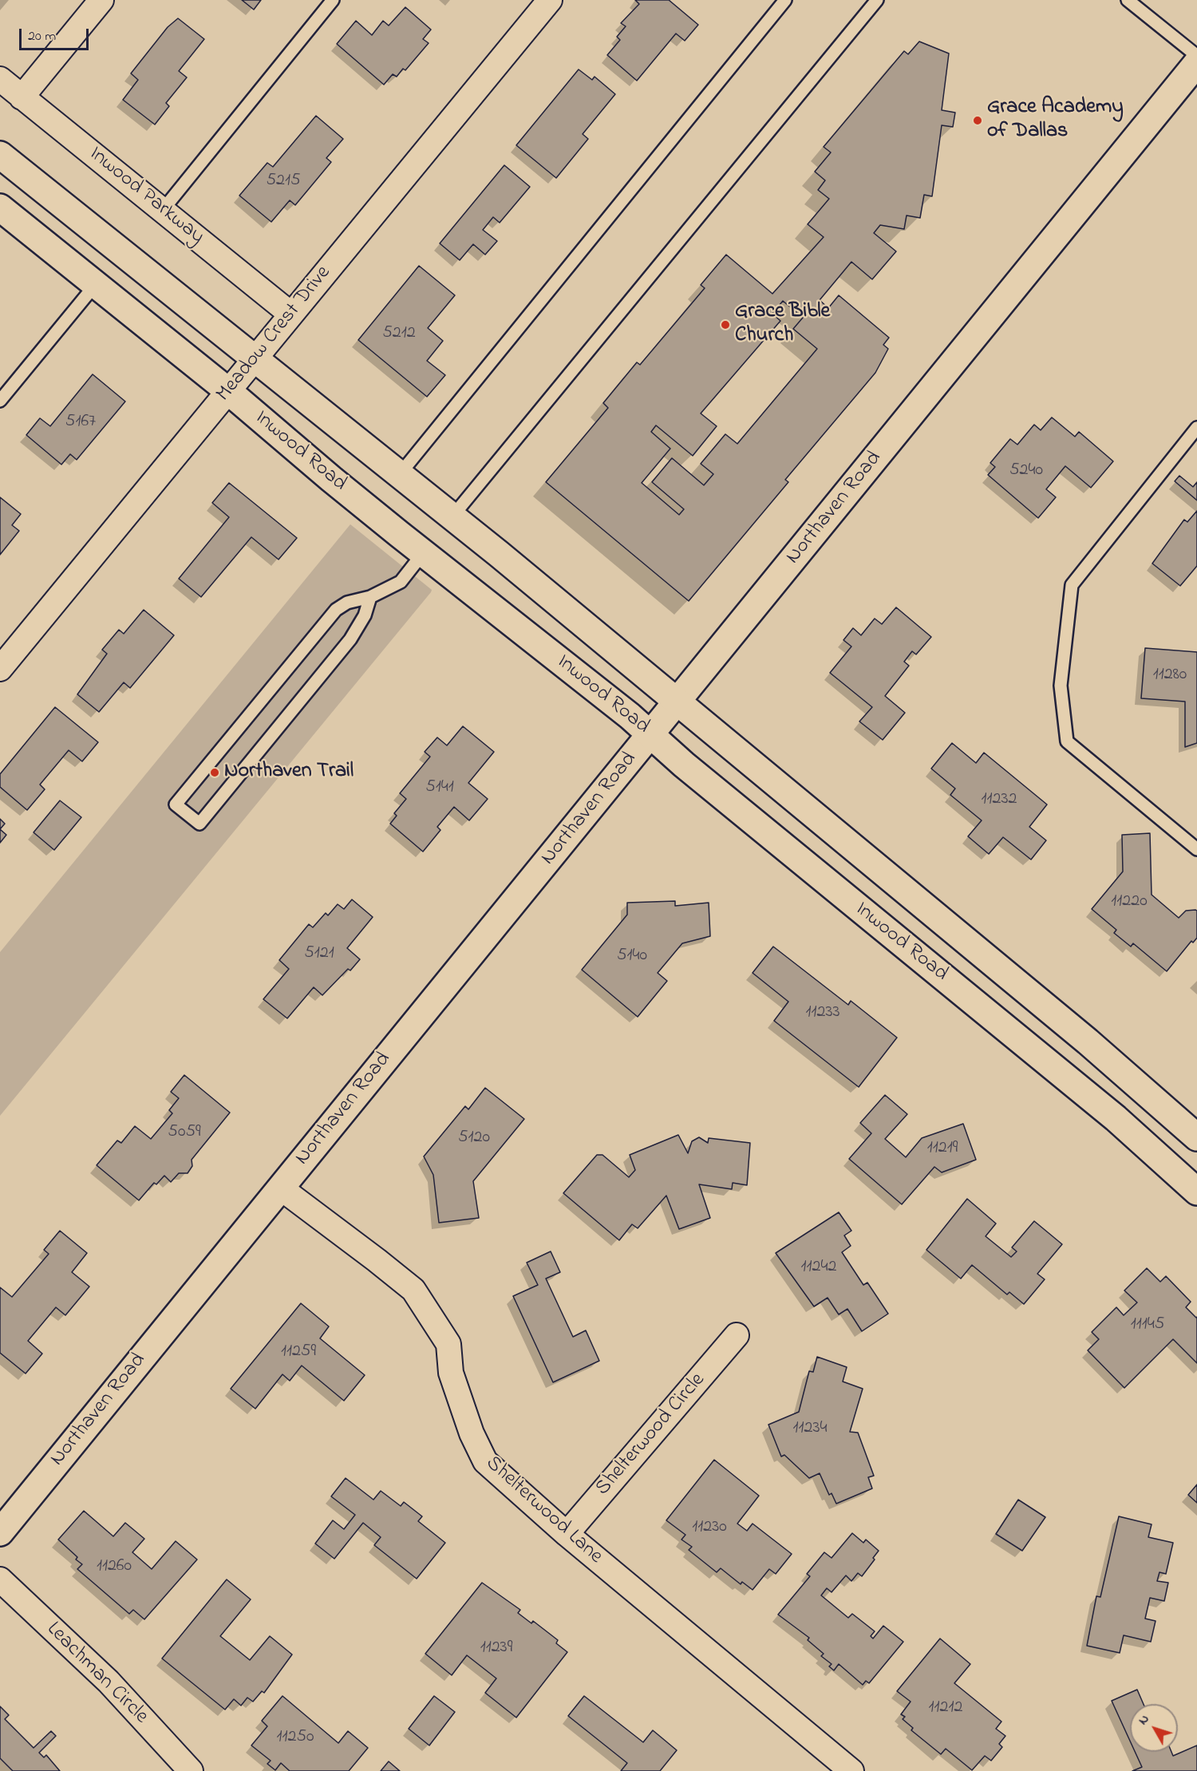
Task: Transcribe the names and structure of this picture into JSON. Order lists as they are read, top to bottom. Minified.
{"streets":{"main road":["Inwood Road","Northaven Road"],"street":["Inwood Parkway","Meadow Crest Drive","Shelterwood Circle","Shelterwood Lane","Leachman Circle"]},"crossings":[["Inwood Parkway","Meadow Crest Drive"],["Meadow Crest Drive","Inwood Road"],["Inwood Road","Northaven Road"],["Northaven Road","Shelterwood Lane"],["Shelterwood Circle","Shelterwood Lane"]],"places":["Grace Academy of Dallas","Grace Bible Church","Northaven Trail"],"house_numbers":["5215","5212","5167","5240","11280","5141","11232","11220","5121","5140","11233","5059","5120","11219","11242","11145","11259","11234","11230","11260","11239","11212","11250"],"scale_bar":"20 m","north":"top left"}
